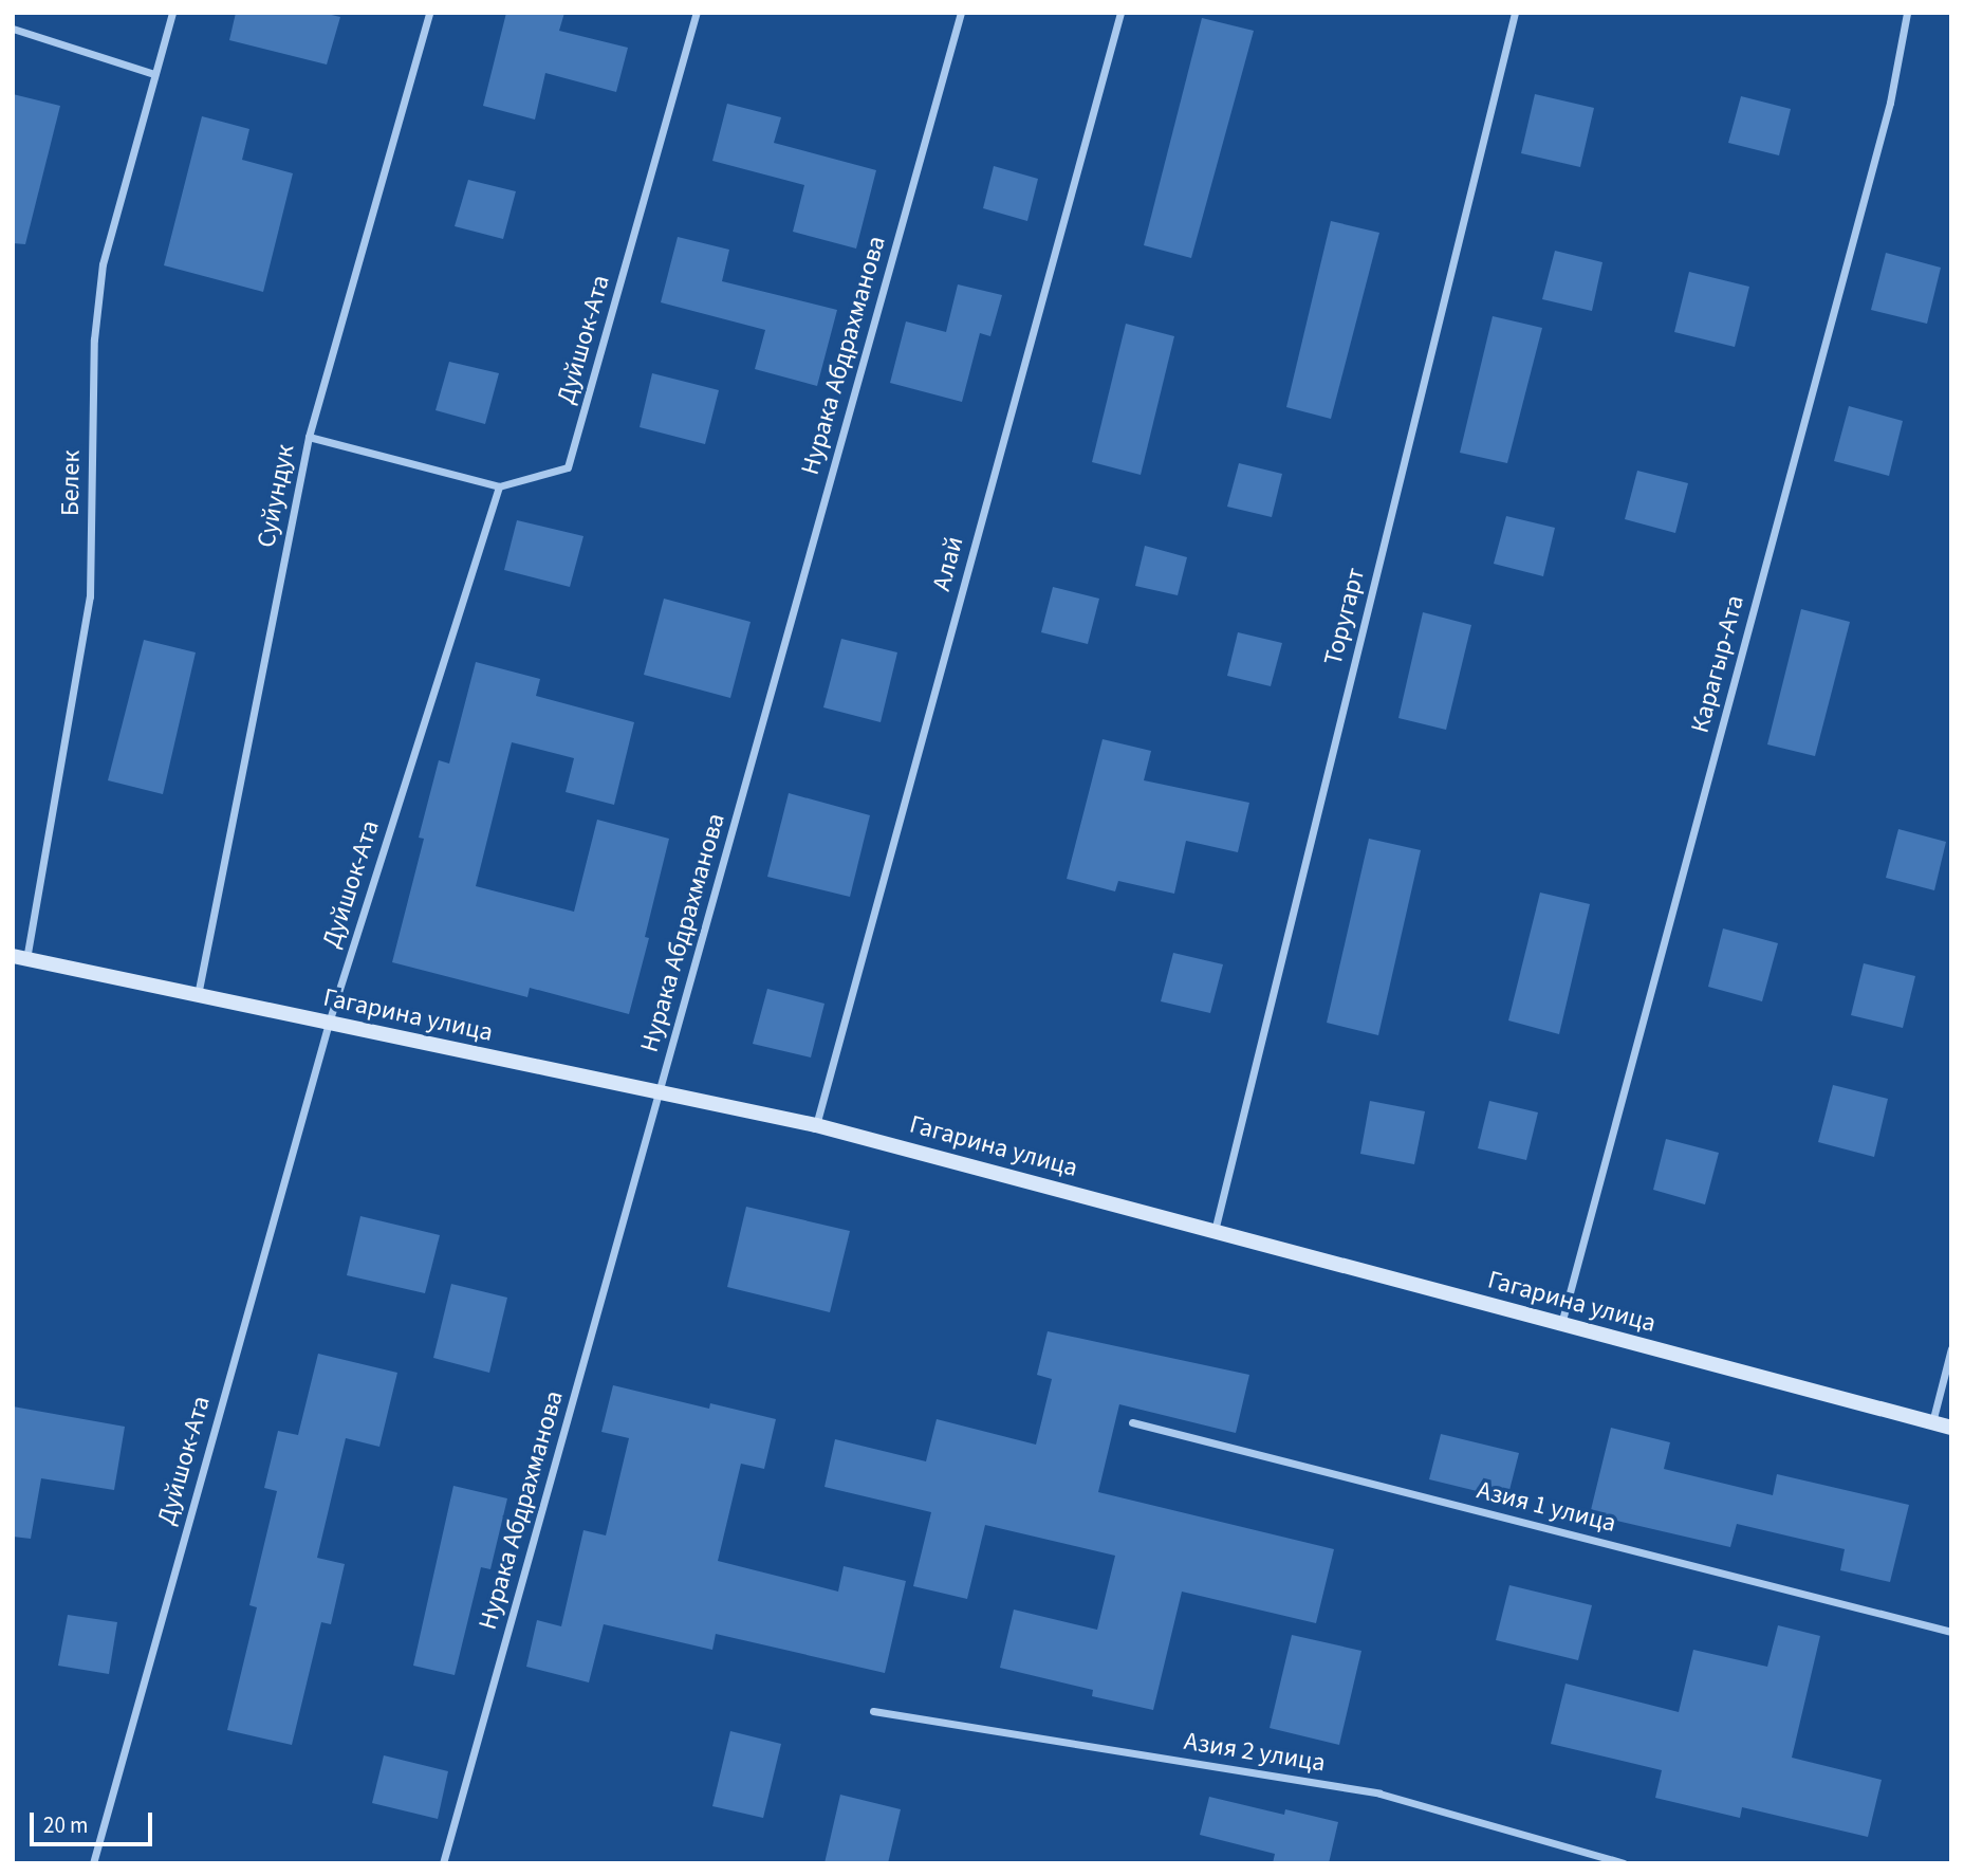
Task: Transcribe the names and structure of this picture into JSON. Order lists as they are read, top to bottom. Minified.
{"streets":{"main road":["Гагарина улица"],"street":["Дуйшок-Ата","Нурака Абдрахманова","Белек","Суйундук","Алай","Торугарт","Карагыр-Ата","Азия 1 улица","Азия 2 улица"]},"crossings":[["Дуйшок-Ата","Гагарина улица"],["Нурака Абдрахманова","Гагарина улица"],["Белек","Гагарина улица"],["Суйундук","Гагарина улица"],["Алай","Гагарина улица"],["Торугарт","Гагарина улица"],["Карагыр-Ата","Гагарина улица"]],"scale_bar":"20 m"}
